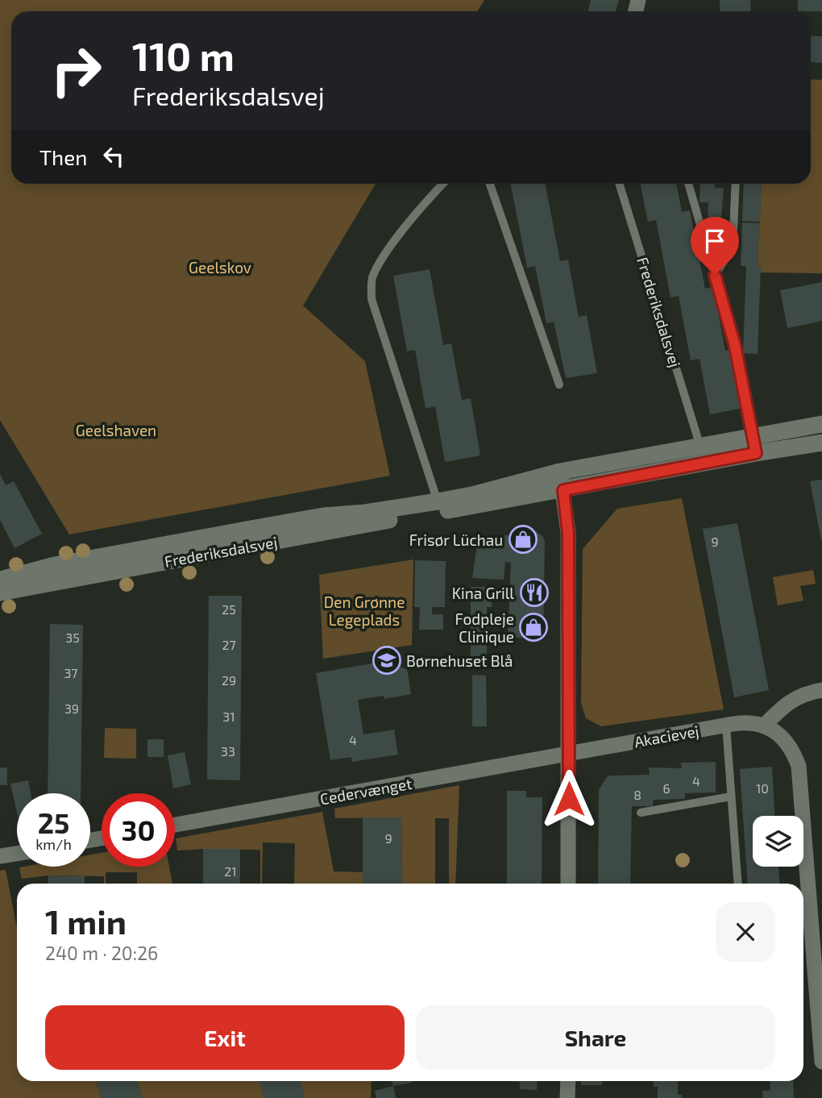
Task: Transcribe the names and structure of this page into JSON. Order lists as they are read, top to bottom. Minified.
{"streets":{"street":["Frederiksdalsvej","Akacievej","Cedervænget"]},"crossings":[["Akacievej","Cedervænget"]],"parks":["Geelskov","Geelshaven","Den Grønne Legeplads"],"places":{"shop":["Frisør Lüchau","Fodpleje Clinique"],"restaurant":["Kina Grill"],"school or university":["Børnehuset Blå"]},"house_numbers":["9","25","35","27","37","29","39","31","4","33","4","6","10","8","9","21"],"page":{"turn":["110 m","Frederiksdalsvej"],"then":"Then","speed":"25 km/h","limit":"30","heading":["1 min","240 m · 20:26"],"buttons":["Exit","Share"]}}
